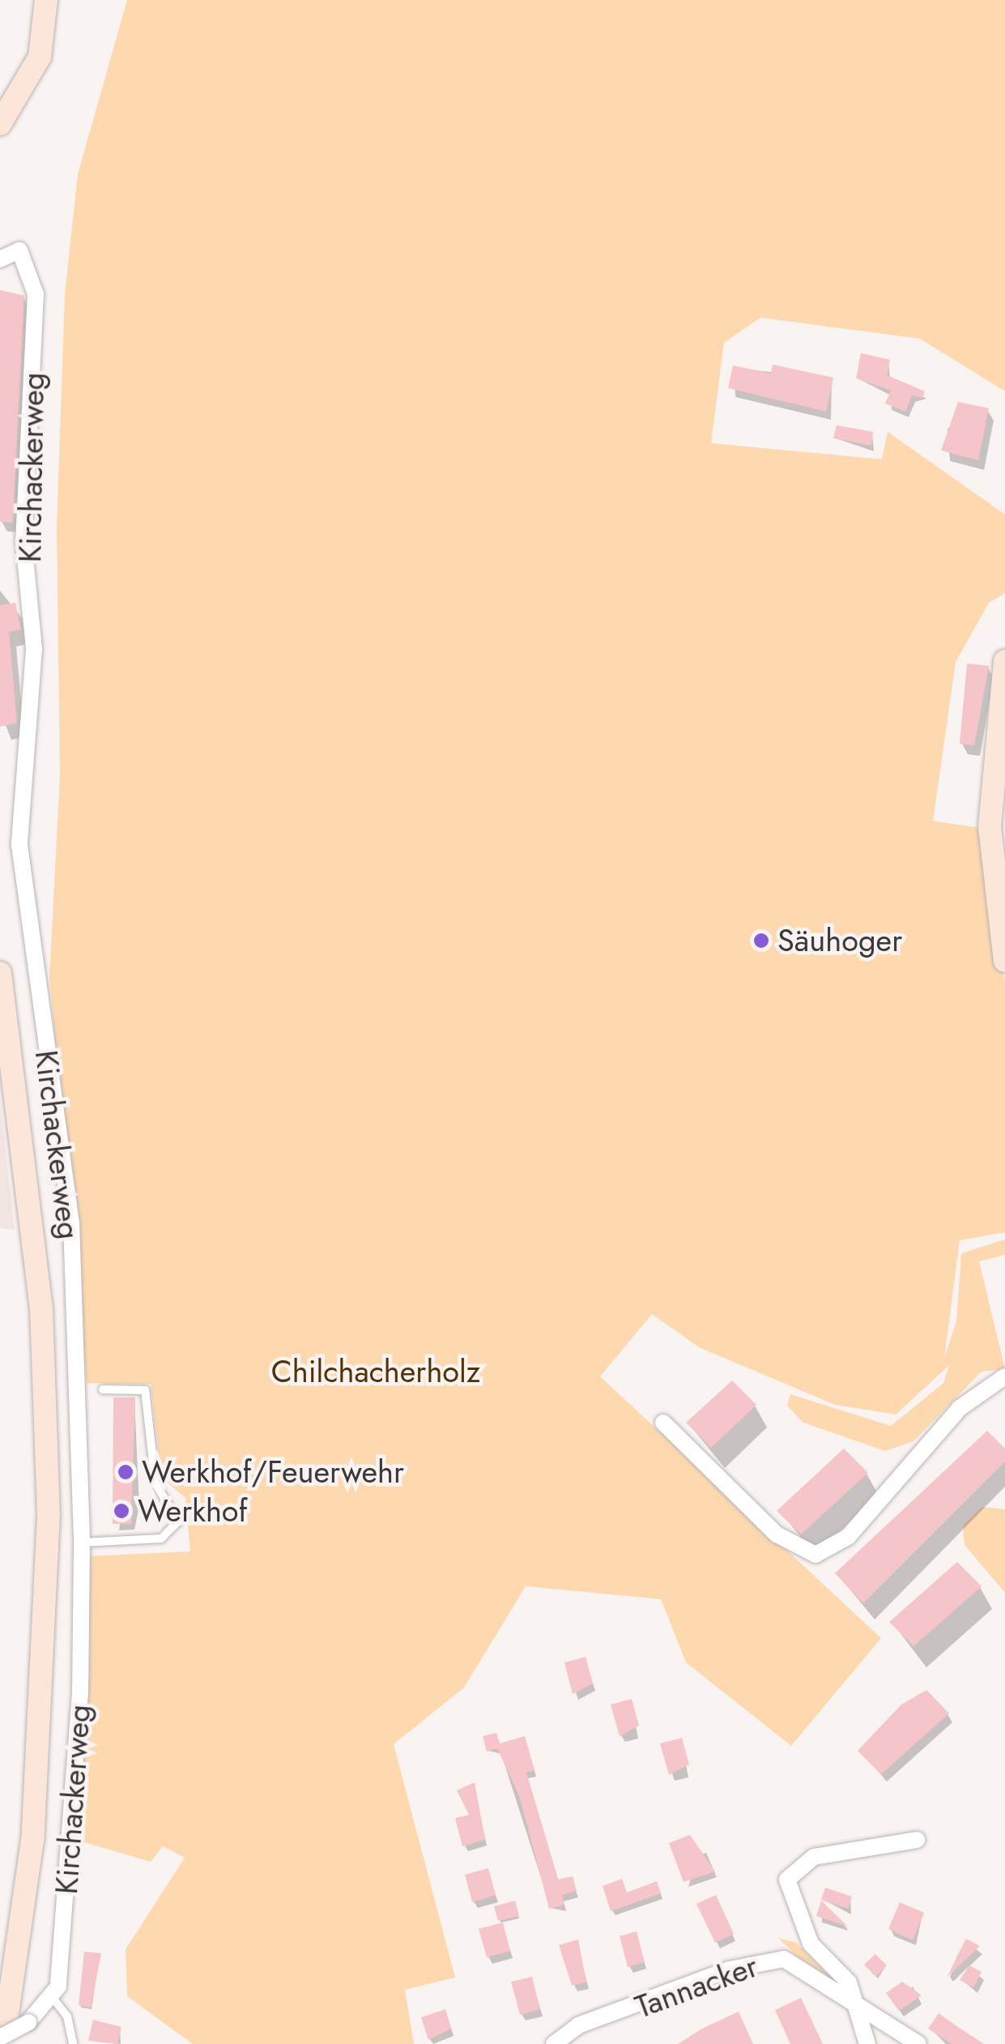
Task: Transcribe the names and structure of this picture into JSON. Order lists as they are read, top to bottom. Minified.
{"streets":{"street":["Kirchackerweg","Tannacker"]},"parks":["Chilchacherholz"],"places":["Säuhoger","Werkhof/Feuerwehr","Werkhof"]}
